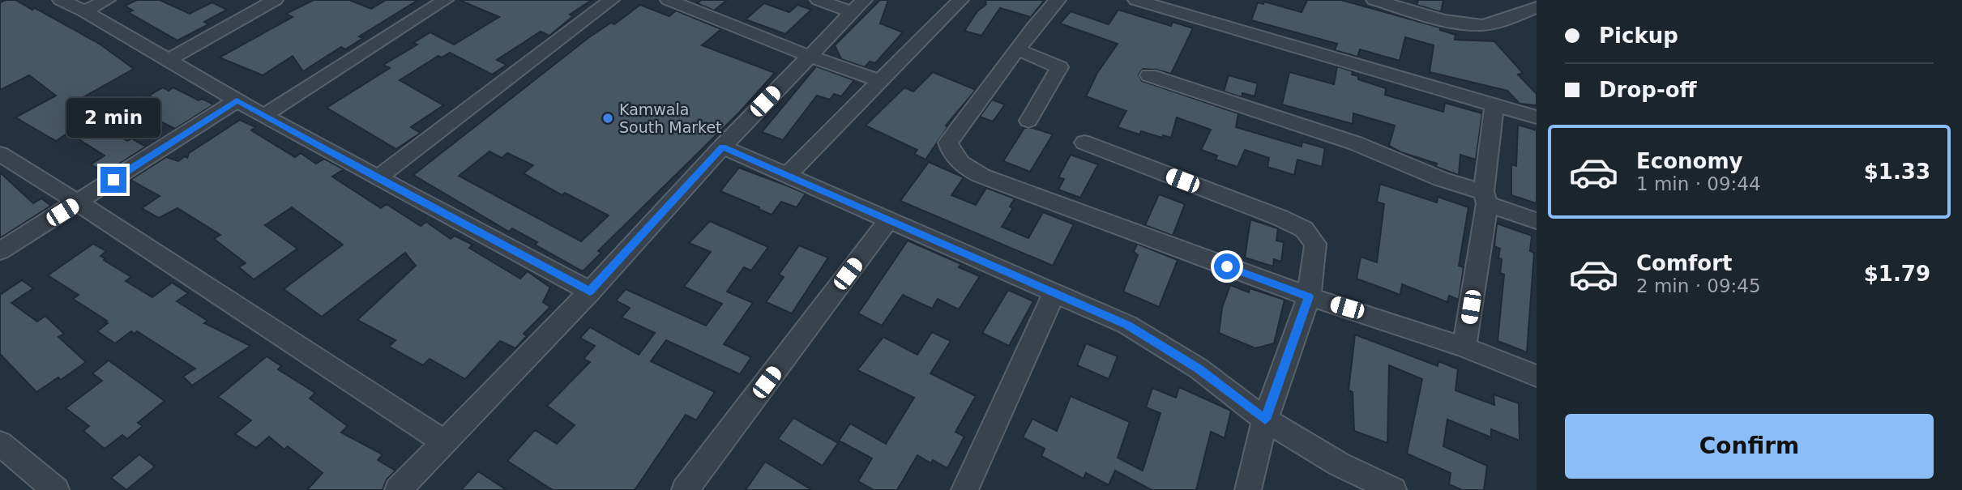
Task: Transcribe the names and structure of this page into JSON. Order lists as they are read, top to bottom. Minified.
{"places":["Kamwala South Market"],"page":{"banner":["Pickup","Drop-off"],"bubble":"2 min","list":[{"name":"Economy","note":"1 min · 09:44","value":"$1.33"},{"name":"Comfort","note":"2 min · 09:45","value":"$1.79"}],"buttons":"Confirm"}}
